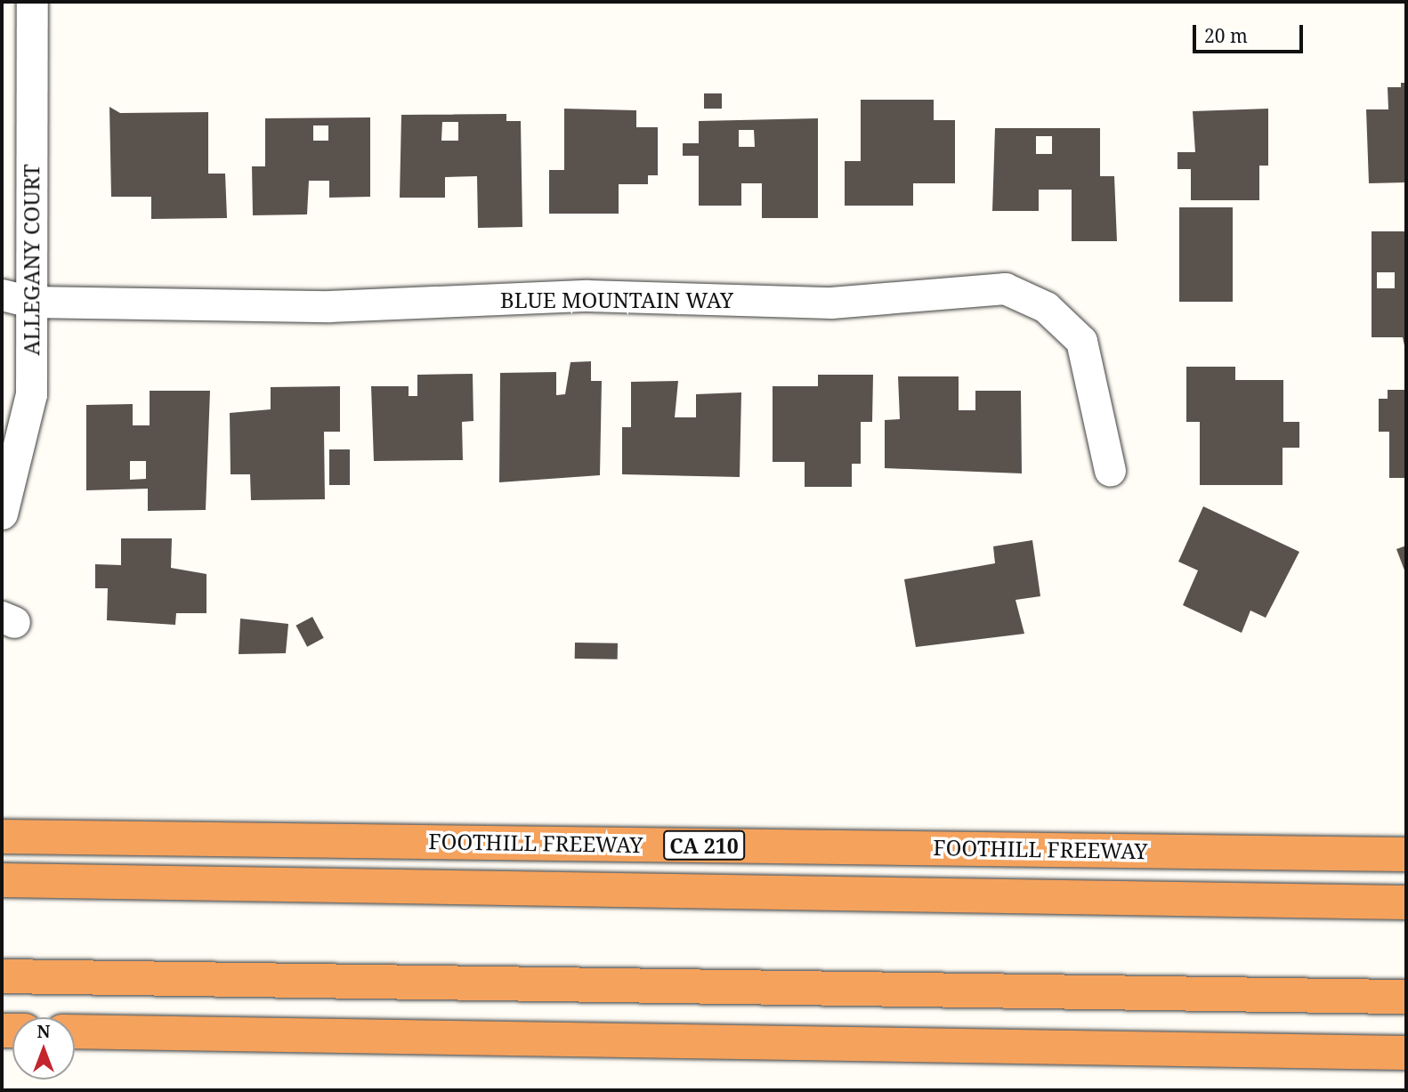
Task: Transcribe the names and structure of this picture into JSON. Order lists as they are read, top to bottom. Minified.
{"streets":{"highway":["FOOTHILL FREEWAY","CA 210"],"street":["ALLEGANY COURT","BLUE MOUNTAIN WAY"]},"crossings":[["ALLEGANY COURT","BLUE MOUNTAIN WAY"]],"scale_bar":"20 m","north":"top"}
